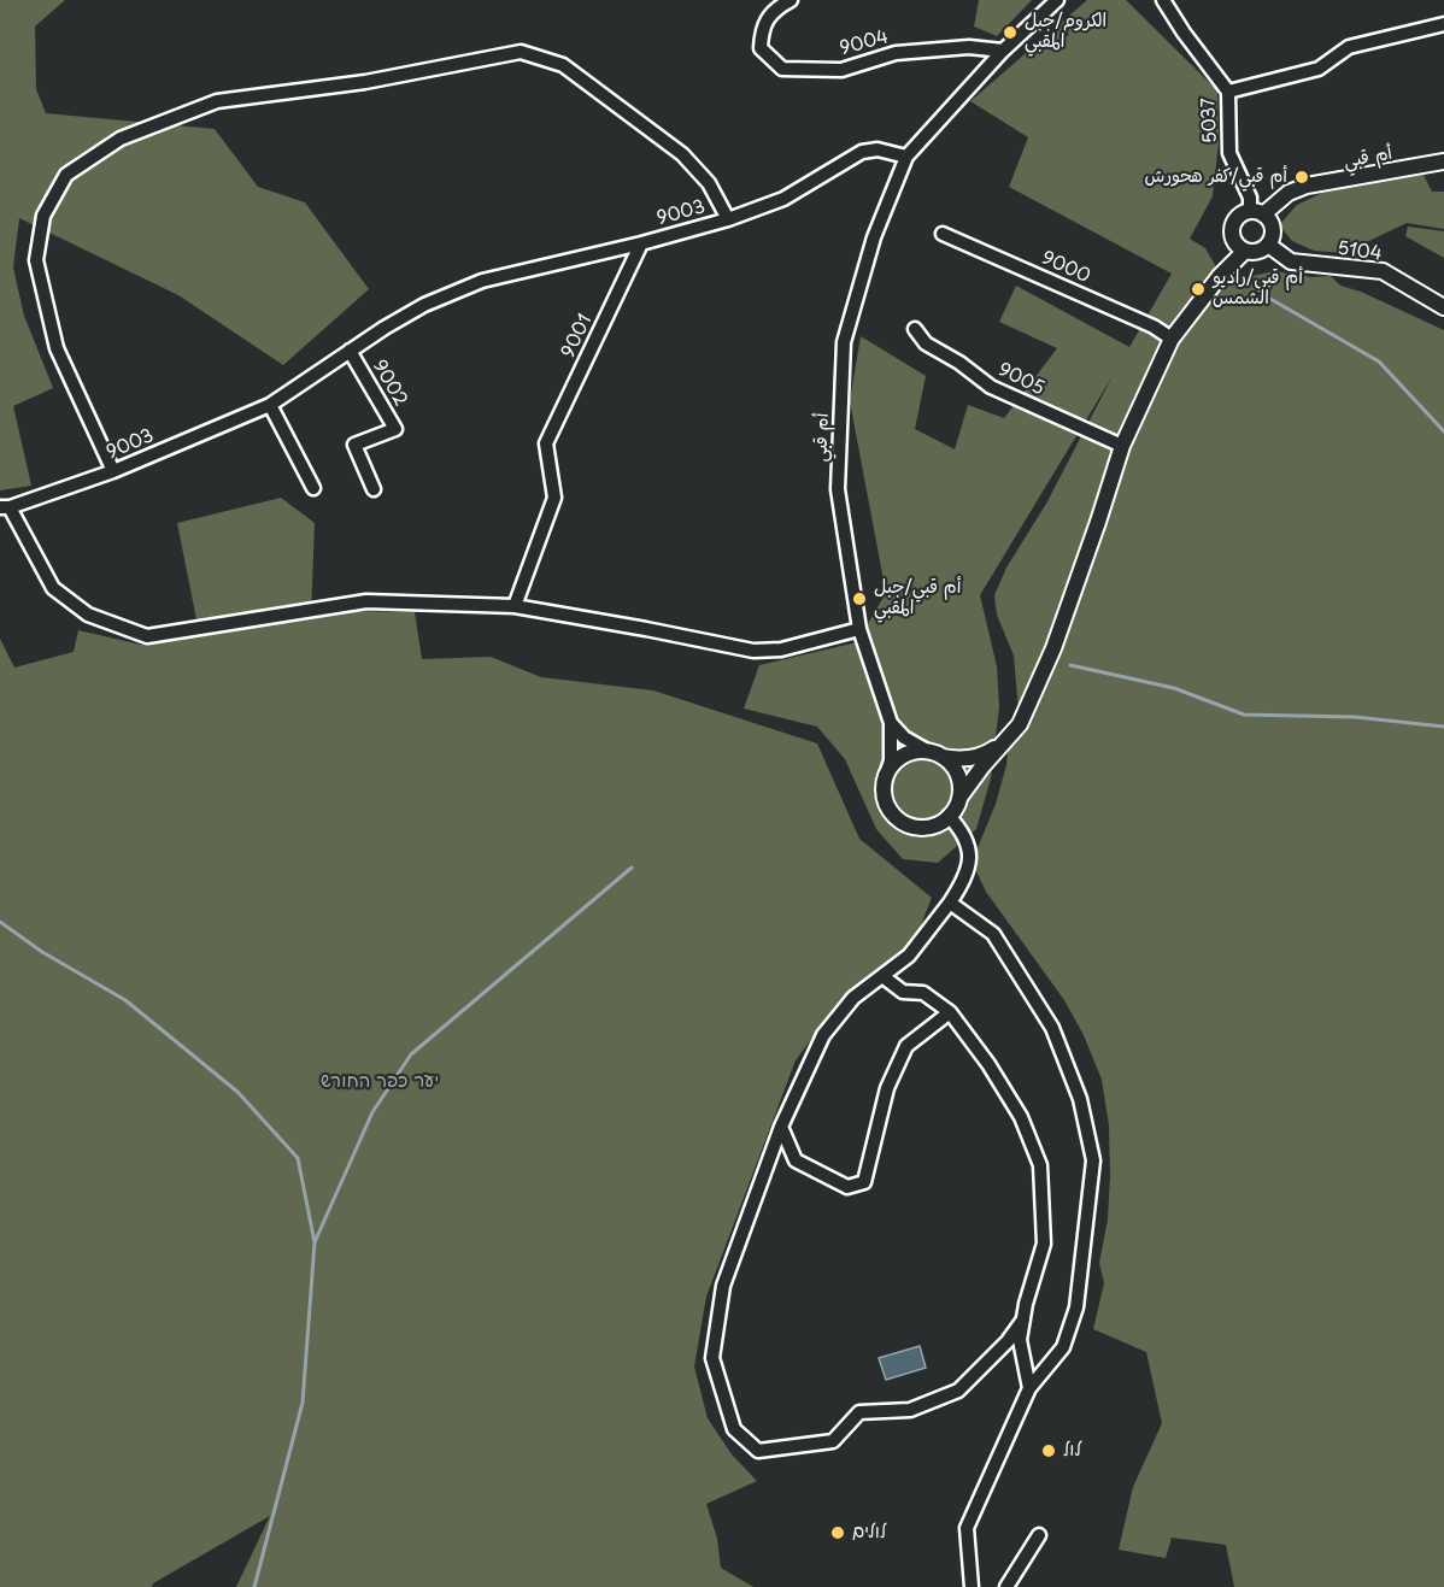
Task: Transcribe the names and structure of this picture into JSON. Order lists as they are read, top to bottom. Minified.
{"streets":{"street":["9004","5037","أم قبي","9003","5104","9000","9001","9005","9002"]},"crossings":[["5037","أم قبي"],["5037","5104"],["أم قبي","9003"],["أم قبي","5104"],["9003","9001"],["9003","9002"]],"parks":["יער כפר החורש"],"places":["الكروم/جبل المقبي","أم قبي/كفر هحورش","أم قبي/راديو الشمس","أم قبي/جبل المقبي","לול","לולים"]}
